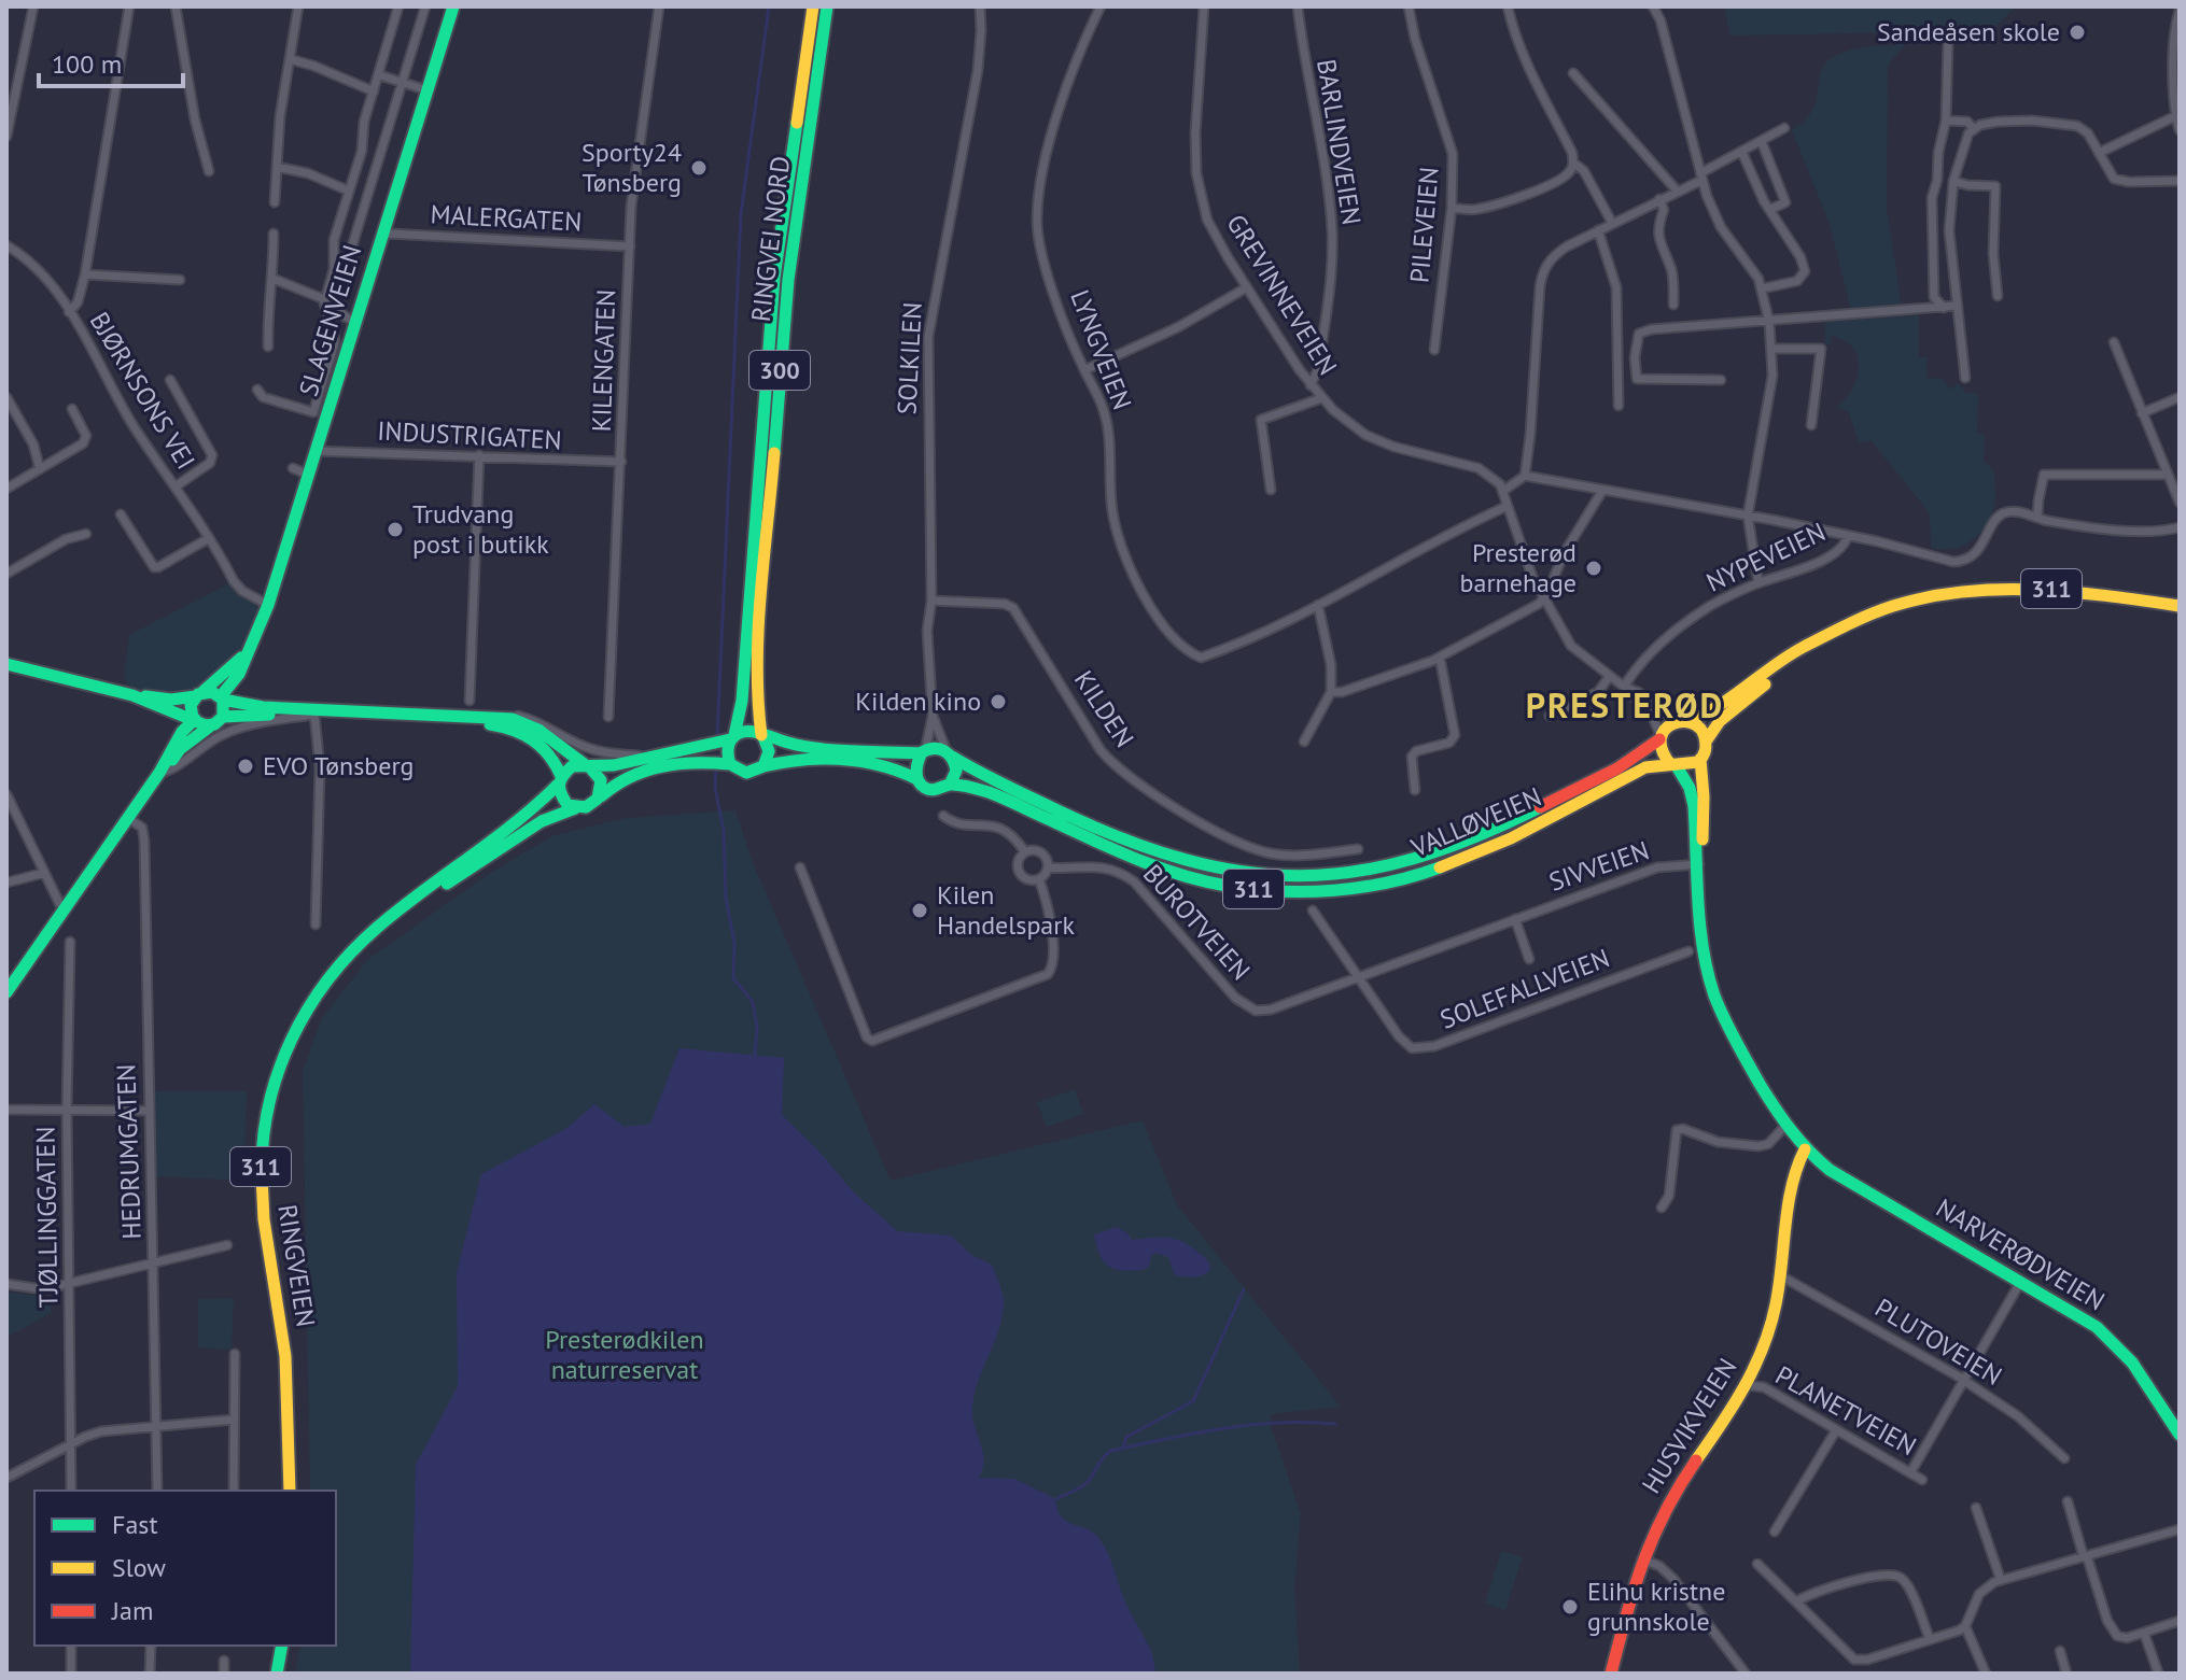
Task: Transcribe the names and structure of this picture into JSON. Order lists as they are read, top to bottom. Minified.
{"streets":{"main road":["RINGVEI NORD","SLAGENVEIEN","300","311","VALLØVEIEN","NARVERØDVEIEN","RINGVEIEN","HUSVIKVEIEN"],"street":["BARLINDVEIEN","MALERGATEN","PILEVEIEN","GREVINNEVEIEN","LYNGVEIEN","SOLKILEN","KILENGATEN","BJØRNSONS VEI","INDUSTRIGATEN","NYPEVEIEN","KILDEN","SIVVEIEN","BUROTVEIEN","SOLEFALLVEIEN","HEDRUMGATEN","TJØLLINGGATEN","PLUTOVEIEN","PLANETVEIEN"]},"crossings":[["BARLINDVEIEN","GREVINNEVEIEN"],["MALERGATEN","SLAGENVEIEN"],["MALERGATEN","KILENGATEN"],["RINGVEI NORD","VALLØVEIEN"],["SLAGENVEIEN","BJØRNSONS VEI"],["SLAGENVEIEN","INDUSTRIGATEN"],["SOLKILEN","KILDEN"],["SOLKILEN","VALLØVEIEN"],["KILENGATEN","INDUSTRIGATEN"],["311","VALLØVEIEN"],["VALLØVEIEN","RINGVEIEN"],["SIVVEIEN","BUROTVEIEN"],["SIVVEIEN","SOLEFALLVEIEN"],["SIVVEIEN","NARVERØDVEIEN"],["BUROTVEIEN","SOLEFALLVEIEN"],["NARVERØDVEIEN","HUSVIKVEIEN"],["PLUTOVEIEN","HUSVIKVEIEN"],["PLANETVEIEN","HUSVIKVEIEN"]],"districts":["PRESTERØD"],"parks":["Presterødkilen naturreservat"],"places":["Sandeåsen skole","Sporty24 Tønsberg","Trudvang post i butikk","Presterød barnehage","Kilden kino","EVO Tønsberg","Kilen Handelspark","Elihu kristne grunnskole"],"legend":["Fast","Slow","Jam"],"scale_bar":"100 m"}
